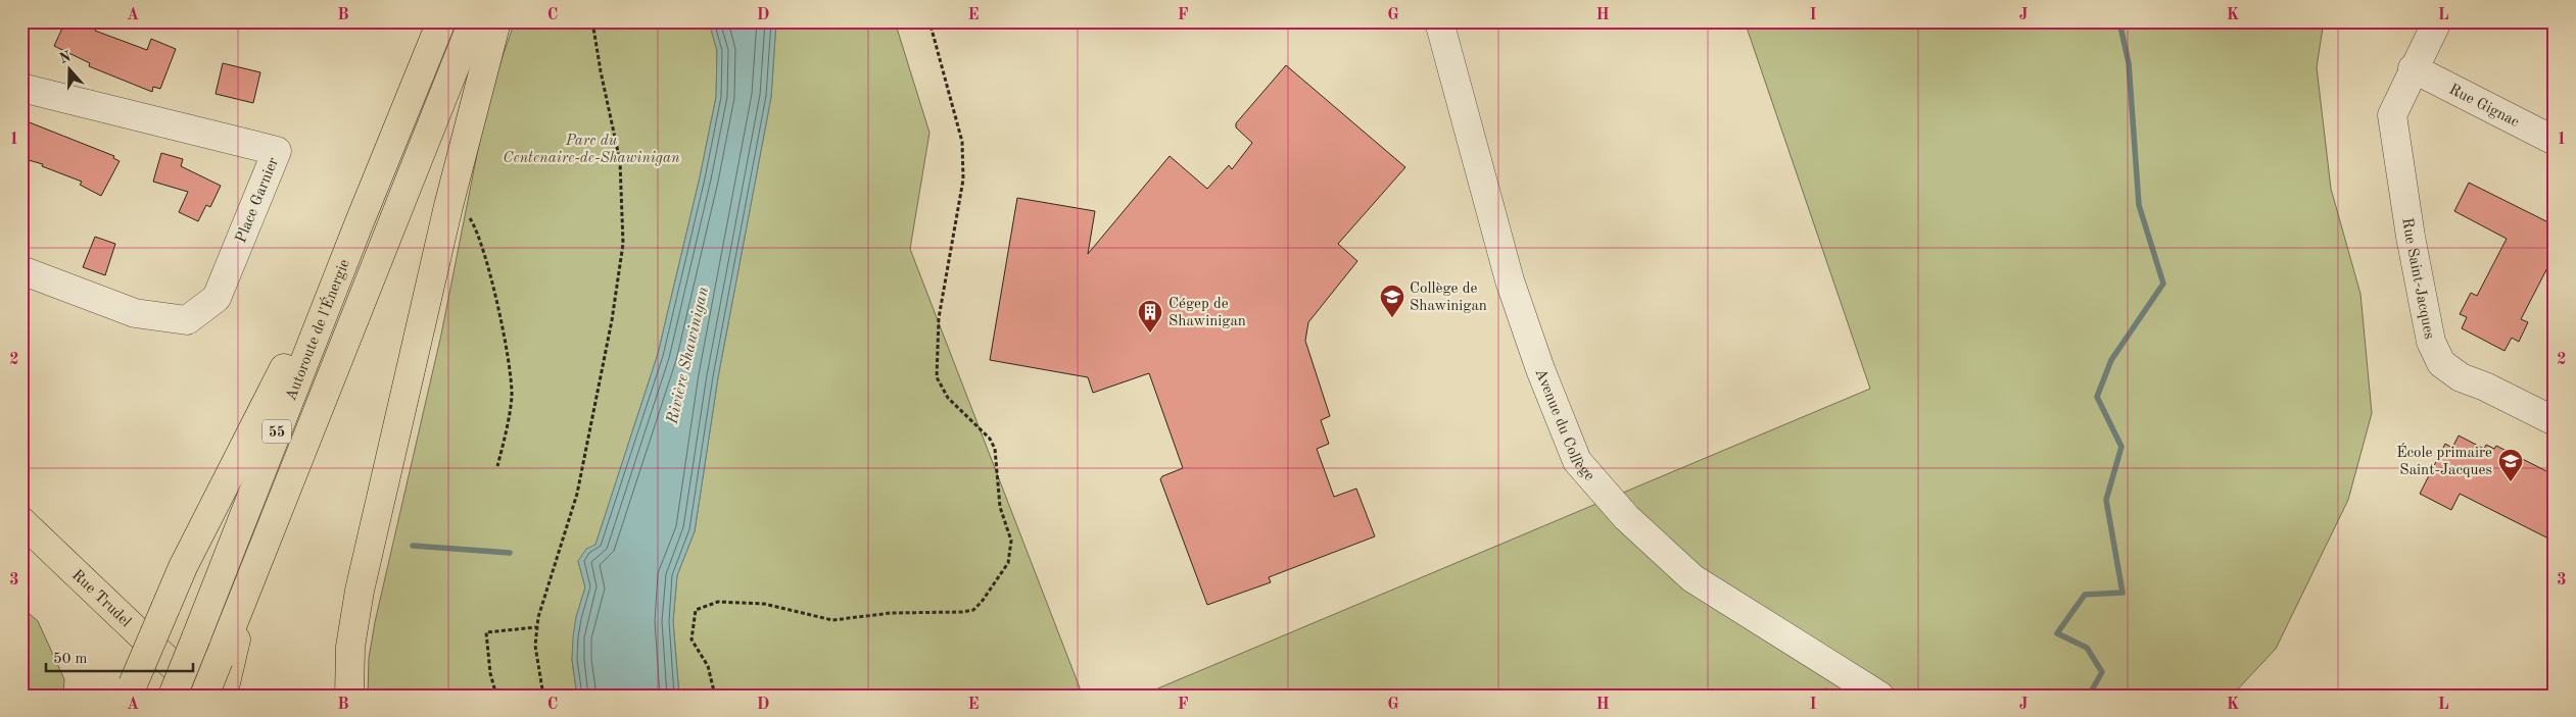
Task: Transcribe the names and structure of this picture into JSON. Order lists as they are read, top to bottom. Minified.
{"streets":{"main road":["Autoroute de l'Énergie","55","Rue Trudel"],"street":["Rue Gignac","Place Garnier","Rue Saint-Jacques","Avenue du Collège"]},"crossings":[["Rue Gignac","Rue Saint-Jacques"],["Autoroute de l'Énergie","Rue Trudel"]],"water":["Rivière Shawinigan"],"parks":["Parc du Centenaire-de-Shawinigan"],"places":{"school or university":["Collège de Shawinigan","École primaire Saint-Jacques"],"building":["Cégep de Shawinigan"]},"scale_bar":"50 m","north":"top","grid":{"columns":["A","B","C","D","E","F","G","H","I","J","K","L"],"rows":["1","2","3"]}}
